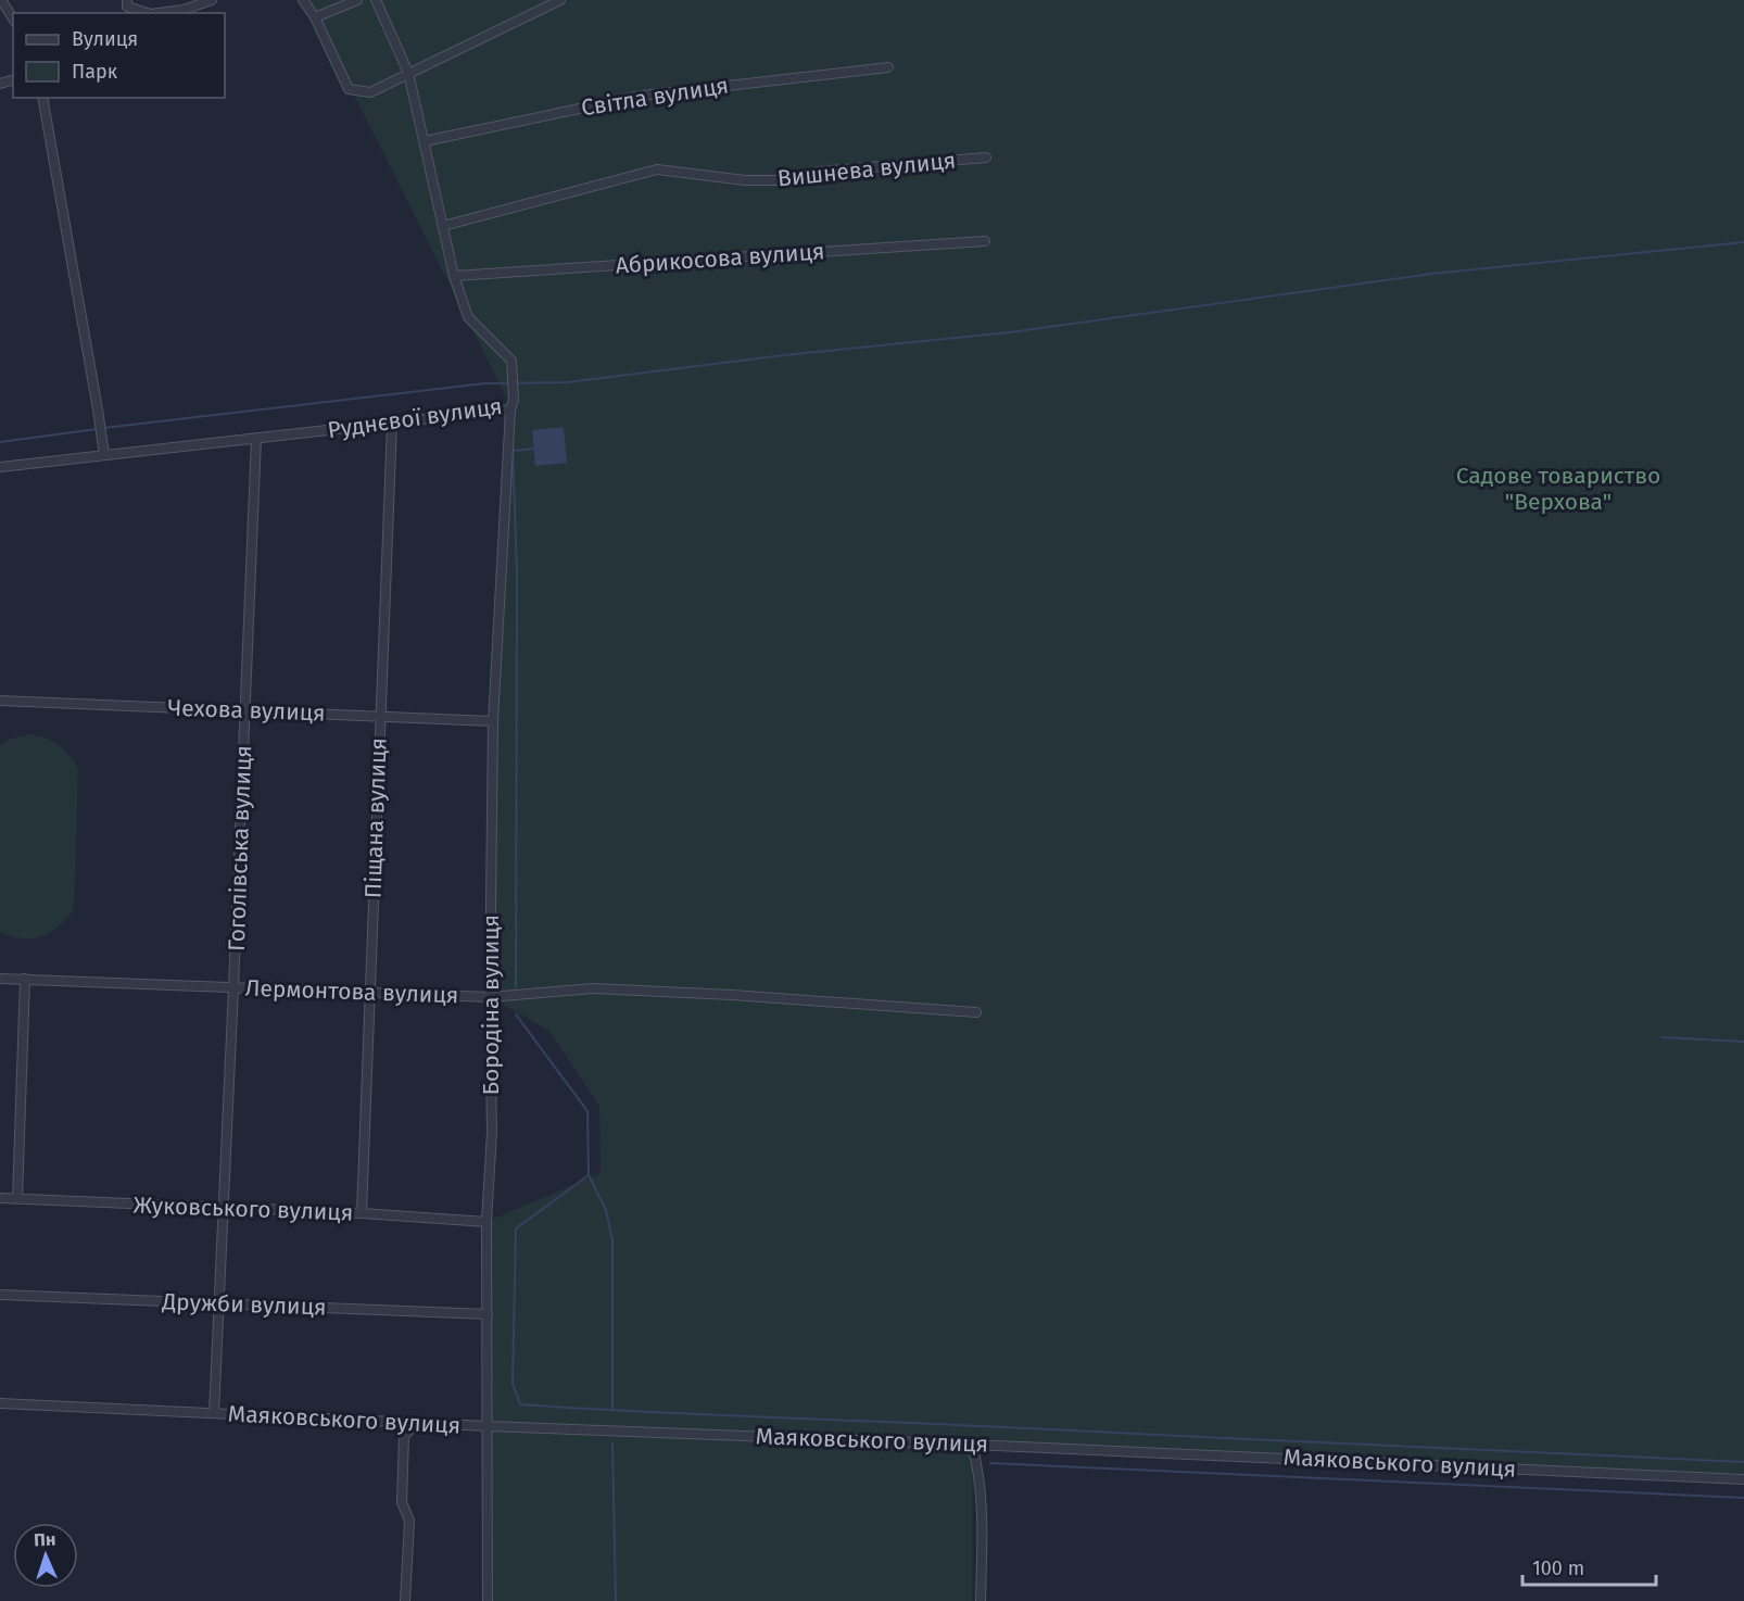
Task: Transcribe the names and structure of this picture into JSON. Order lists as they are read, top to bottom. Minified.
{"streets":{"street":["Світла вулиця","Вишнева вулиця","Абрикосова вулиця","Руднєвої вулиця","Чехова вулиця","Піщана вулиця","Гоголівська вулиця","Лермонтова вулиця","Бородіна вулиця","Жуковського вулиця","Дружби вулиця","Маяковського вулиця"]},"crossings":[["Світла вулиця","Руднєвої вулиця"],["Вишнева вулиця","Руднєвої вулиця"],["Абрикосова вулиця","Руднєвої вулиця"],["Руднєвої вулиця","Піщана вулиця"],["Руднєвої вулиця","Гоголівська вулиця"],["Руднєвої вулиця","Бородіна вулиця"],["Чехова вулиця","Піщана вулиця"],["Чехова вулиця","Гоголівська вулиця"],["Чехова вулиця","Бородіна вулиця"],["Піщана вулиця","Лермонтова вулиця"],["Піщана вулиця","Жуковського вулиця"],["Гоголівська вулиця","Лермонтова вулиця"],["Гоголівська вулиця","Жуковського вулиця"],["Гоголівська вулиця","Дружби вулиця"],["Гоголівська вулиця","Маяковського вулиця"],["Лермонтова вулиця","Бородіна вулиця"],["Бородіна вулиця","Жуковського вулиця"],["Бородіна вулиця","Дружби вулиця"],["Бородіна вулиця","Маяковського вулиця"]],"parks":["Садове товариство \"Верхова\""],"legend":["Вулиця","Парк"],"scale_bar":"100 m","north":"top"}
